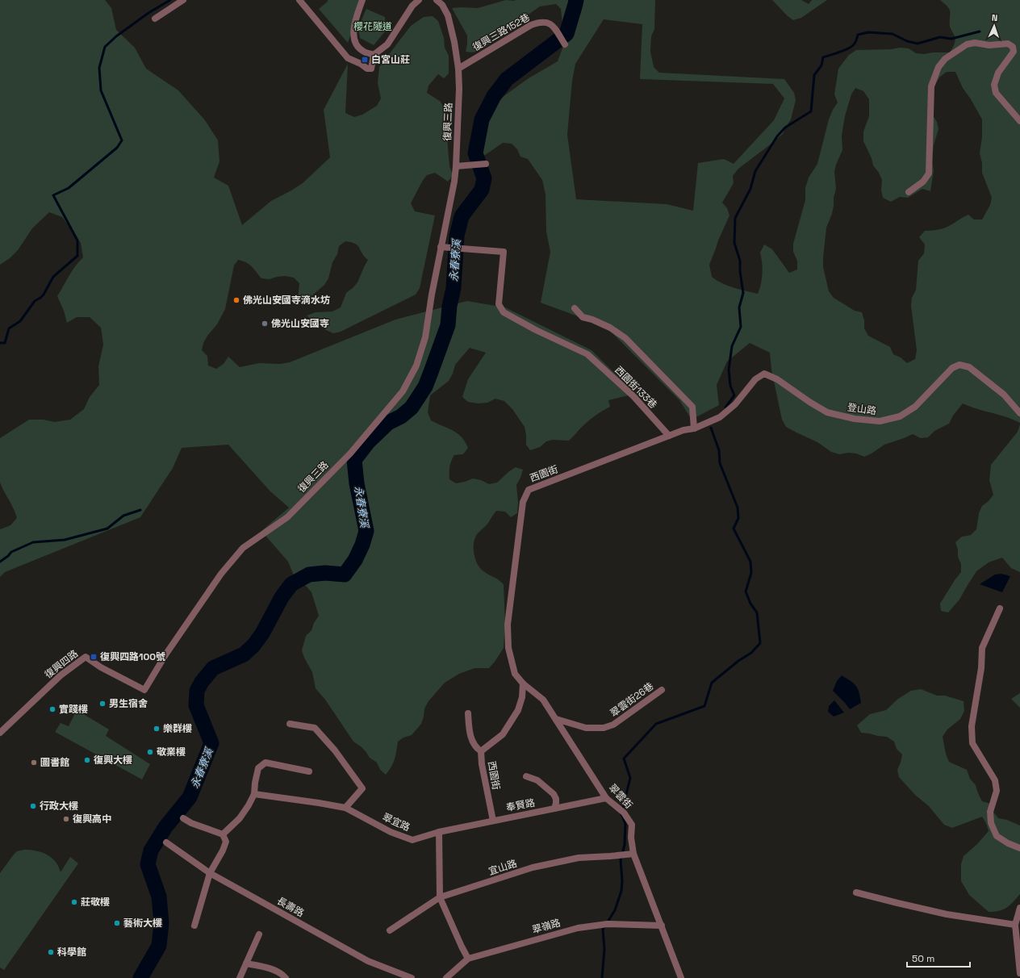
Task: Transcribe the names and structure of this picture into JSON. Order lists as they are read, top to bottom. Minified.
{"streets":{"street":["復興三路152巷","復興三路","西園街133巷","登山路","西園街","復興四路","翠雲街26巷","翠雲街","奉賢路","翠宜路","宜山路","長壽路","翠嶺路"]},"crossings":[["復興三路152巷","復興三路"],["復興三路","西園街133巷"],["復興三路","復興四路"],["西園街133巷","西園街"],["登山路","西園街"],["西園街","翠雲街"],["西園街","奉賢路"],["翠雲街26巷","翠雲街"],["翠雲街","奉賢路"],["翠雲街","宜山路"],["翠雲街","翠嶺路"],["奉賢路","翠宜路"]],"water":["永春寮溪"],"parks":["櫻花隧道"],"places":{"transit":["白宮山莊","復興四路100號"],"other":["佛光山安國寺滴水坊","佛光山安國寺","男生宿舍","實踐樓","樂群樓","敬業樓","復興大樓","圖書館","行政大樓","復興高中","莊敬樓","藝術大樓","科學館"]},"scale_bar":"50 m","north":"top"}
